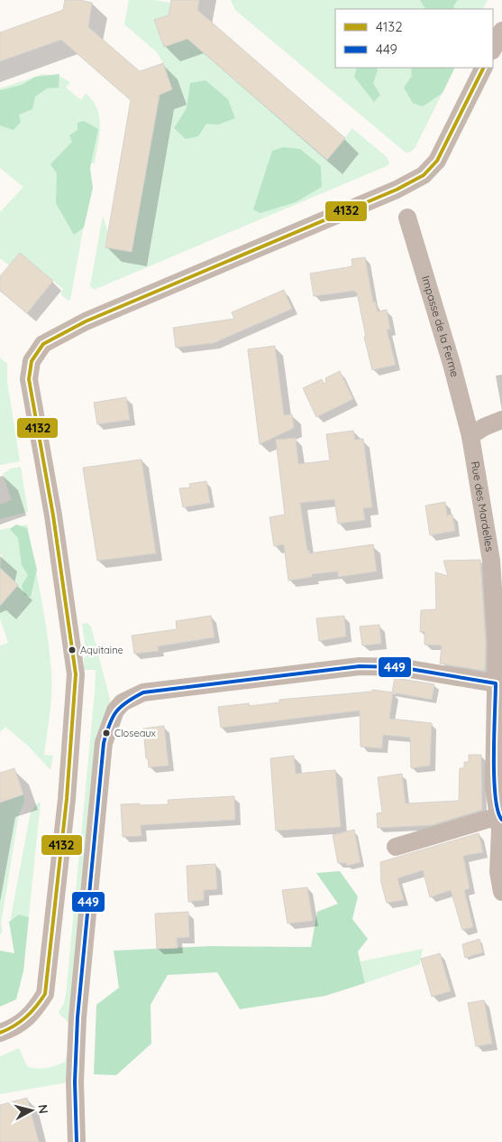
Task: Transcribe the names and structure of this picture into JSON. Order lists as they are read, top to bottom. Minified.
{"streets":{"street":["Impasse de la Ferme","Rue des Mardelles"]},"crossings":[["Impasse de la Ferme","Rue des Mardelles"]],"places":["Aquitaine","Closeaux"],"lines":["transit line 4132","transit line 449"],"legend":["4132","449"],"north":"right"}
